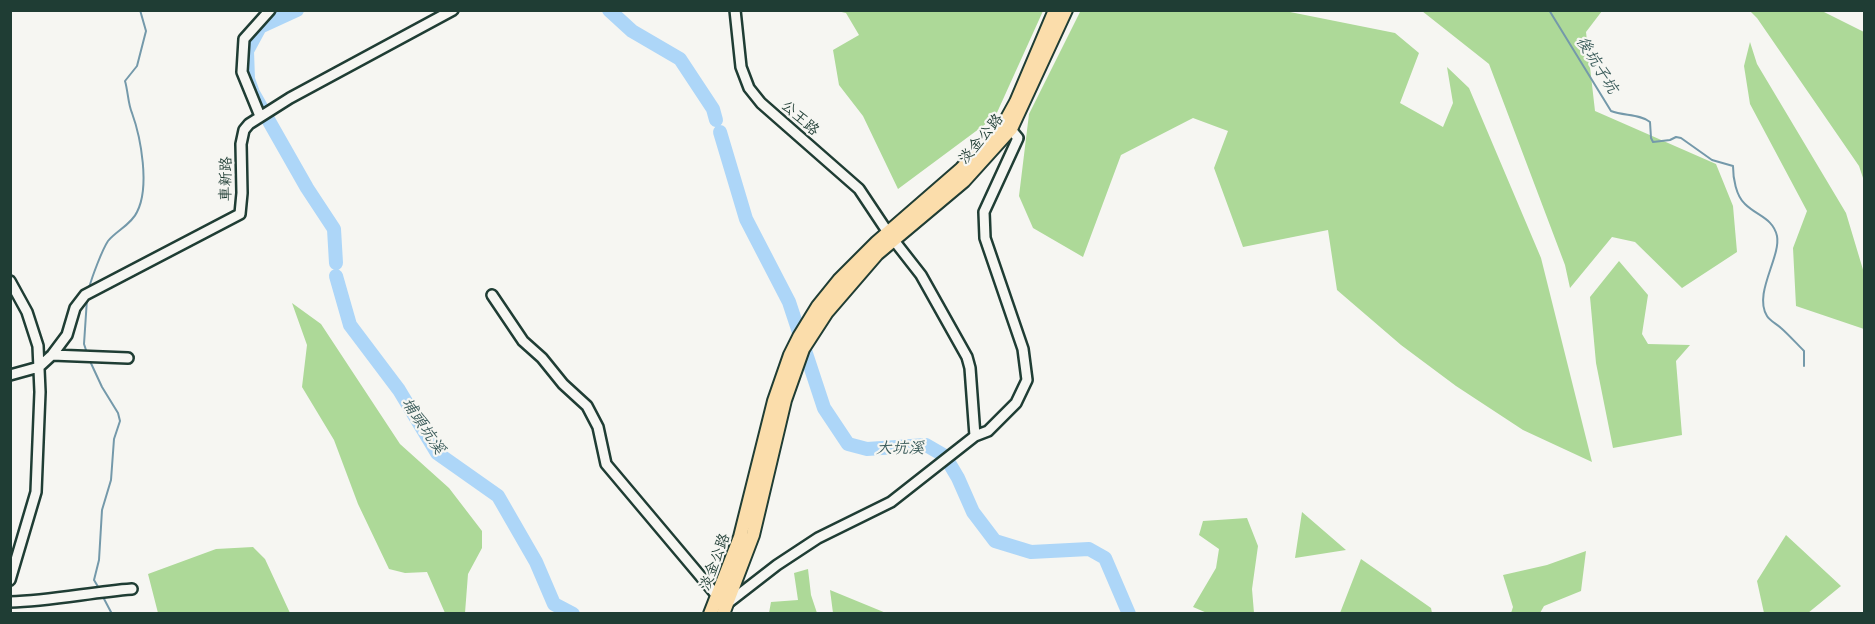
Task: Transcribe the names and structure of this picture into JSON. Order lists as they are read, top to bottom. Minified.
{"streets":{"main road":["淡金公路"],"street":["公王路","車新路"]},"crossings":[["公王路","淡金公路"]],"water":["後坑子坑","埔頭坑溪","大坑溪"]}
